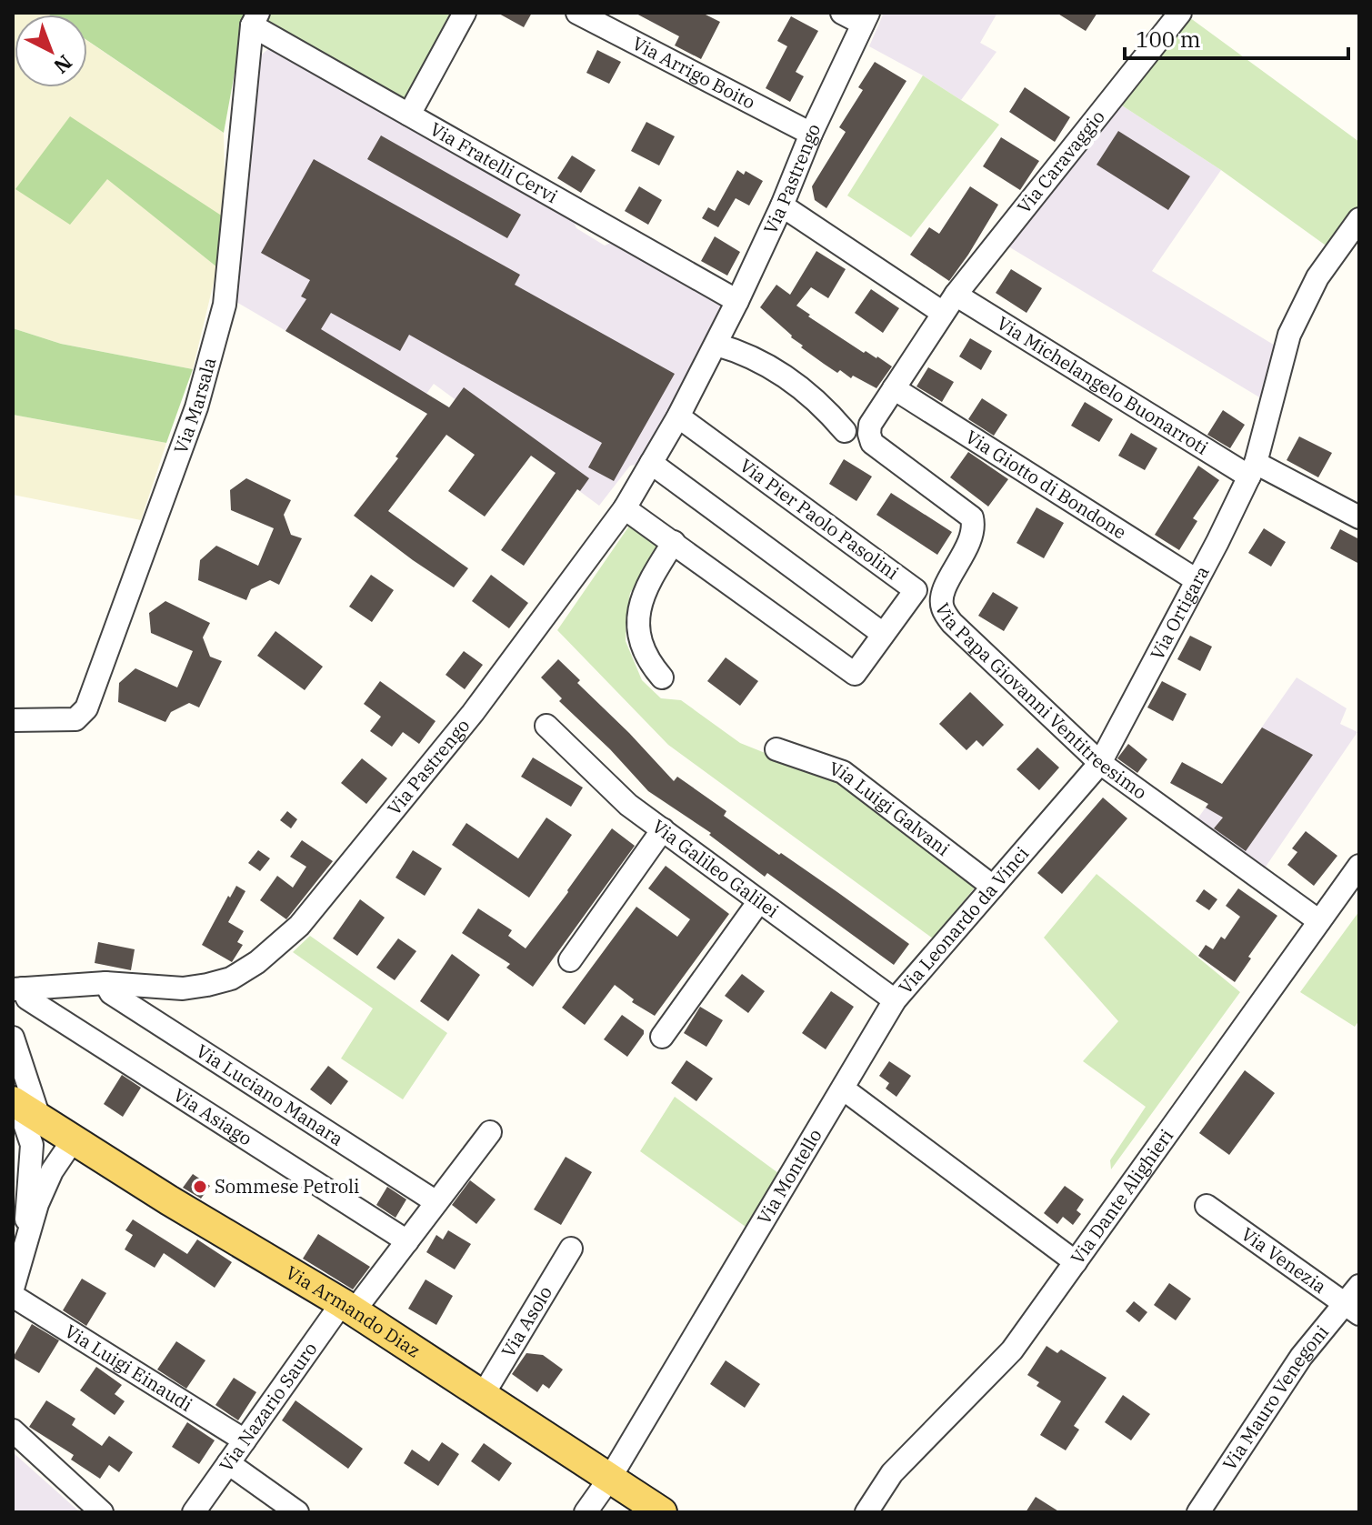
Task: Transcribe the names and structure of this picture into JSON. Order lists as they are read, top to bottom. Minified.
{"streets":{"main road":["Via Armando Diaz"],"street":["Via Arrigo Boito","Via Caravaggio","Via Fratelli Cervi","Via Pastrengo","Via Michelangelo Buonarroti","Via Marsala","Via Giotto di Bondone","Via Pier Paolo Pasolini","Via Ortigara","Via Papa Giovanni Ventitreesimo","Via Luigi Galvani","Via Galileo Galilei","Via Leonardo da Vinci","Via Luciano Manara","Via Asiago","Via Montello","Via Dante Alighieri","Via Venezia","Via Asolo","Via Luigi Einaudi","Via Mauro Venegoni","Via Nazario Sauro"]},"crossings":[["Via Arrigo Boito","Via Pastrengo"],["Via Caravaggio","Via Michelangelo Buonarroti"],["Via Caravaggio","Via Papa Giovanni Ventitreesimo"],["Via Fratelli Cervi","Via Pastrengo"],["Via Fratelli Cervi","Via Marsala"],["Via Pastrengo","Via Pier Paolo Pasolini"],["Via Pastrengo","Via Luciano Manara"],["Via Pastrengo","Via Asiago"],["Via Michelangelo Buonarroti","Via Ortigara"],["Via Michelangelo Buonarroti","Via Papa Giovanni Ventitreesimo"],["Via Giotto di Bondone","Via Ortigara"],["Via Giotto di Bondone","Via Papa Giovanni Ventitreesimo"],["Via Ortigara","Via Papa Giovanni Ventitreesimo"],["Via Ortigara","Via Leonardo da Vinci"],["Via Papa Giovanni Ventitreesimo","Via Leonardo da Vinci"],["Via Papa Giovanni Ventitreesimo","Via Dante Alighieri"],["Via Luigi Galvani","Via Leonardo da Vinci"],["Via Galileo Galilei","Via Leonardo da Vinci"],["Via Leonardo da Vinci","Via Montello"],["Via Luciano Manara","Via Nazario Sauro"],["Via Asiago","Via Nazario Sauro"],["Via Montello","Via Armando Diaz"],["Via Venezia","Via Mauro Venegoni"],["Via Armando Diaz","Via Asolo"],["Via Armando Diaz","Via Nazario Sauro"],["Via Luigi Einaudi","Via Nazario Sauro"]],"places":["Sommese Petroli"],"scale_bar":"100 m","north":"bottom right"}
